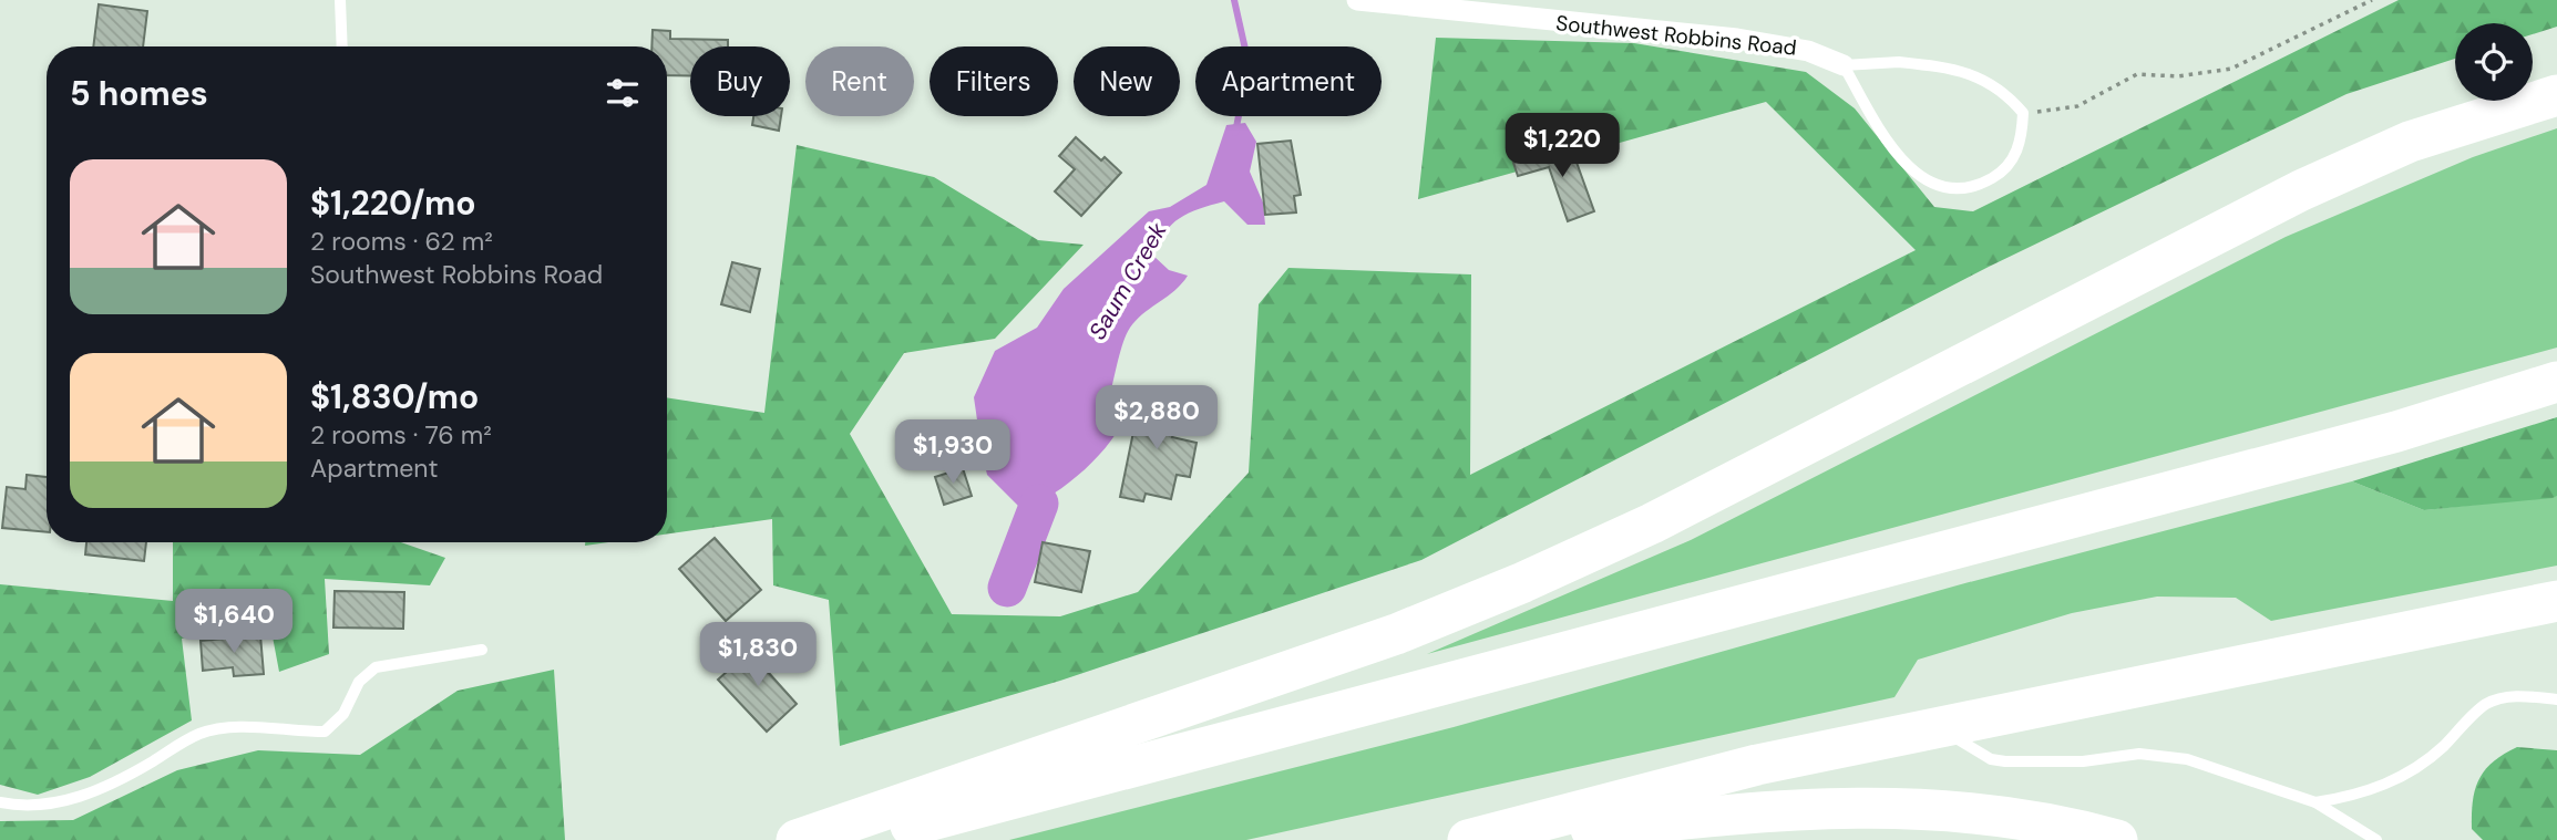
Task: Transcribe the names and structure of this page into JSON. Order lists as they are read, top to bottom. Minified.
{"streets":{"street":["Southwest Robbins Road"]},"water":["Saum Creek"],"page":{"chip":["Buy","Rent","Filters","New","Apartment"],"heading":"5 homes","price":["$1,220","$2,880","$1,930","$1,640","$1,830"],"list":[{"name":"$1,220/mo","note":"2 rooms · 62 m² · Southwest Robbins Road"},{"name":"$1,830/mo","note":"2 rooms · 76 m² · Apartment"}]}}
